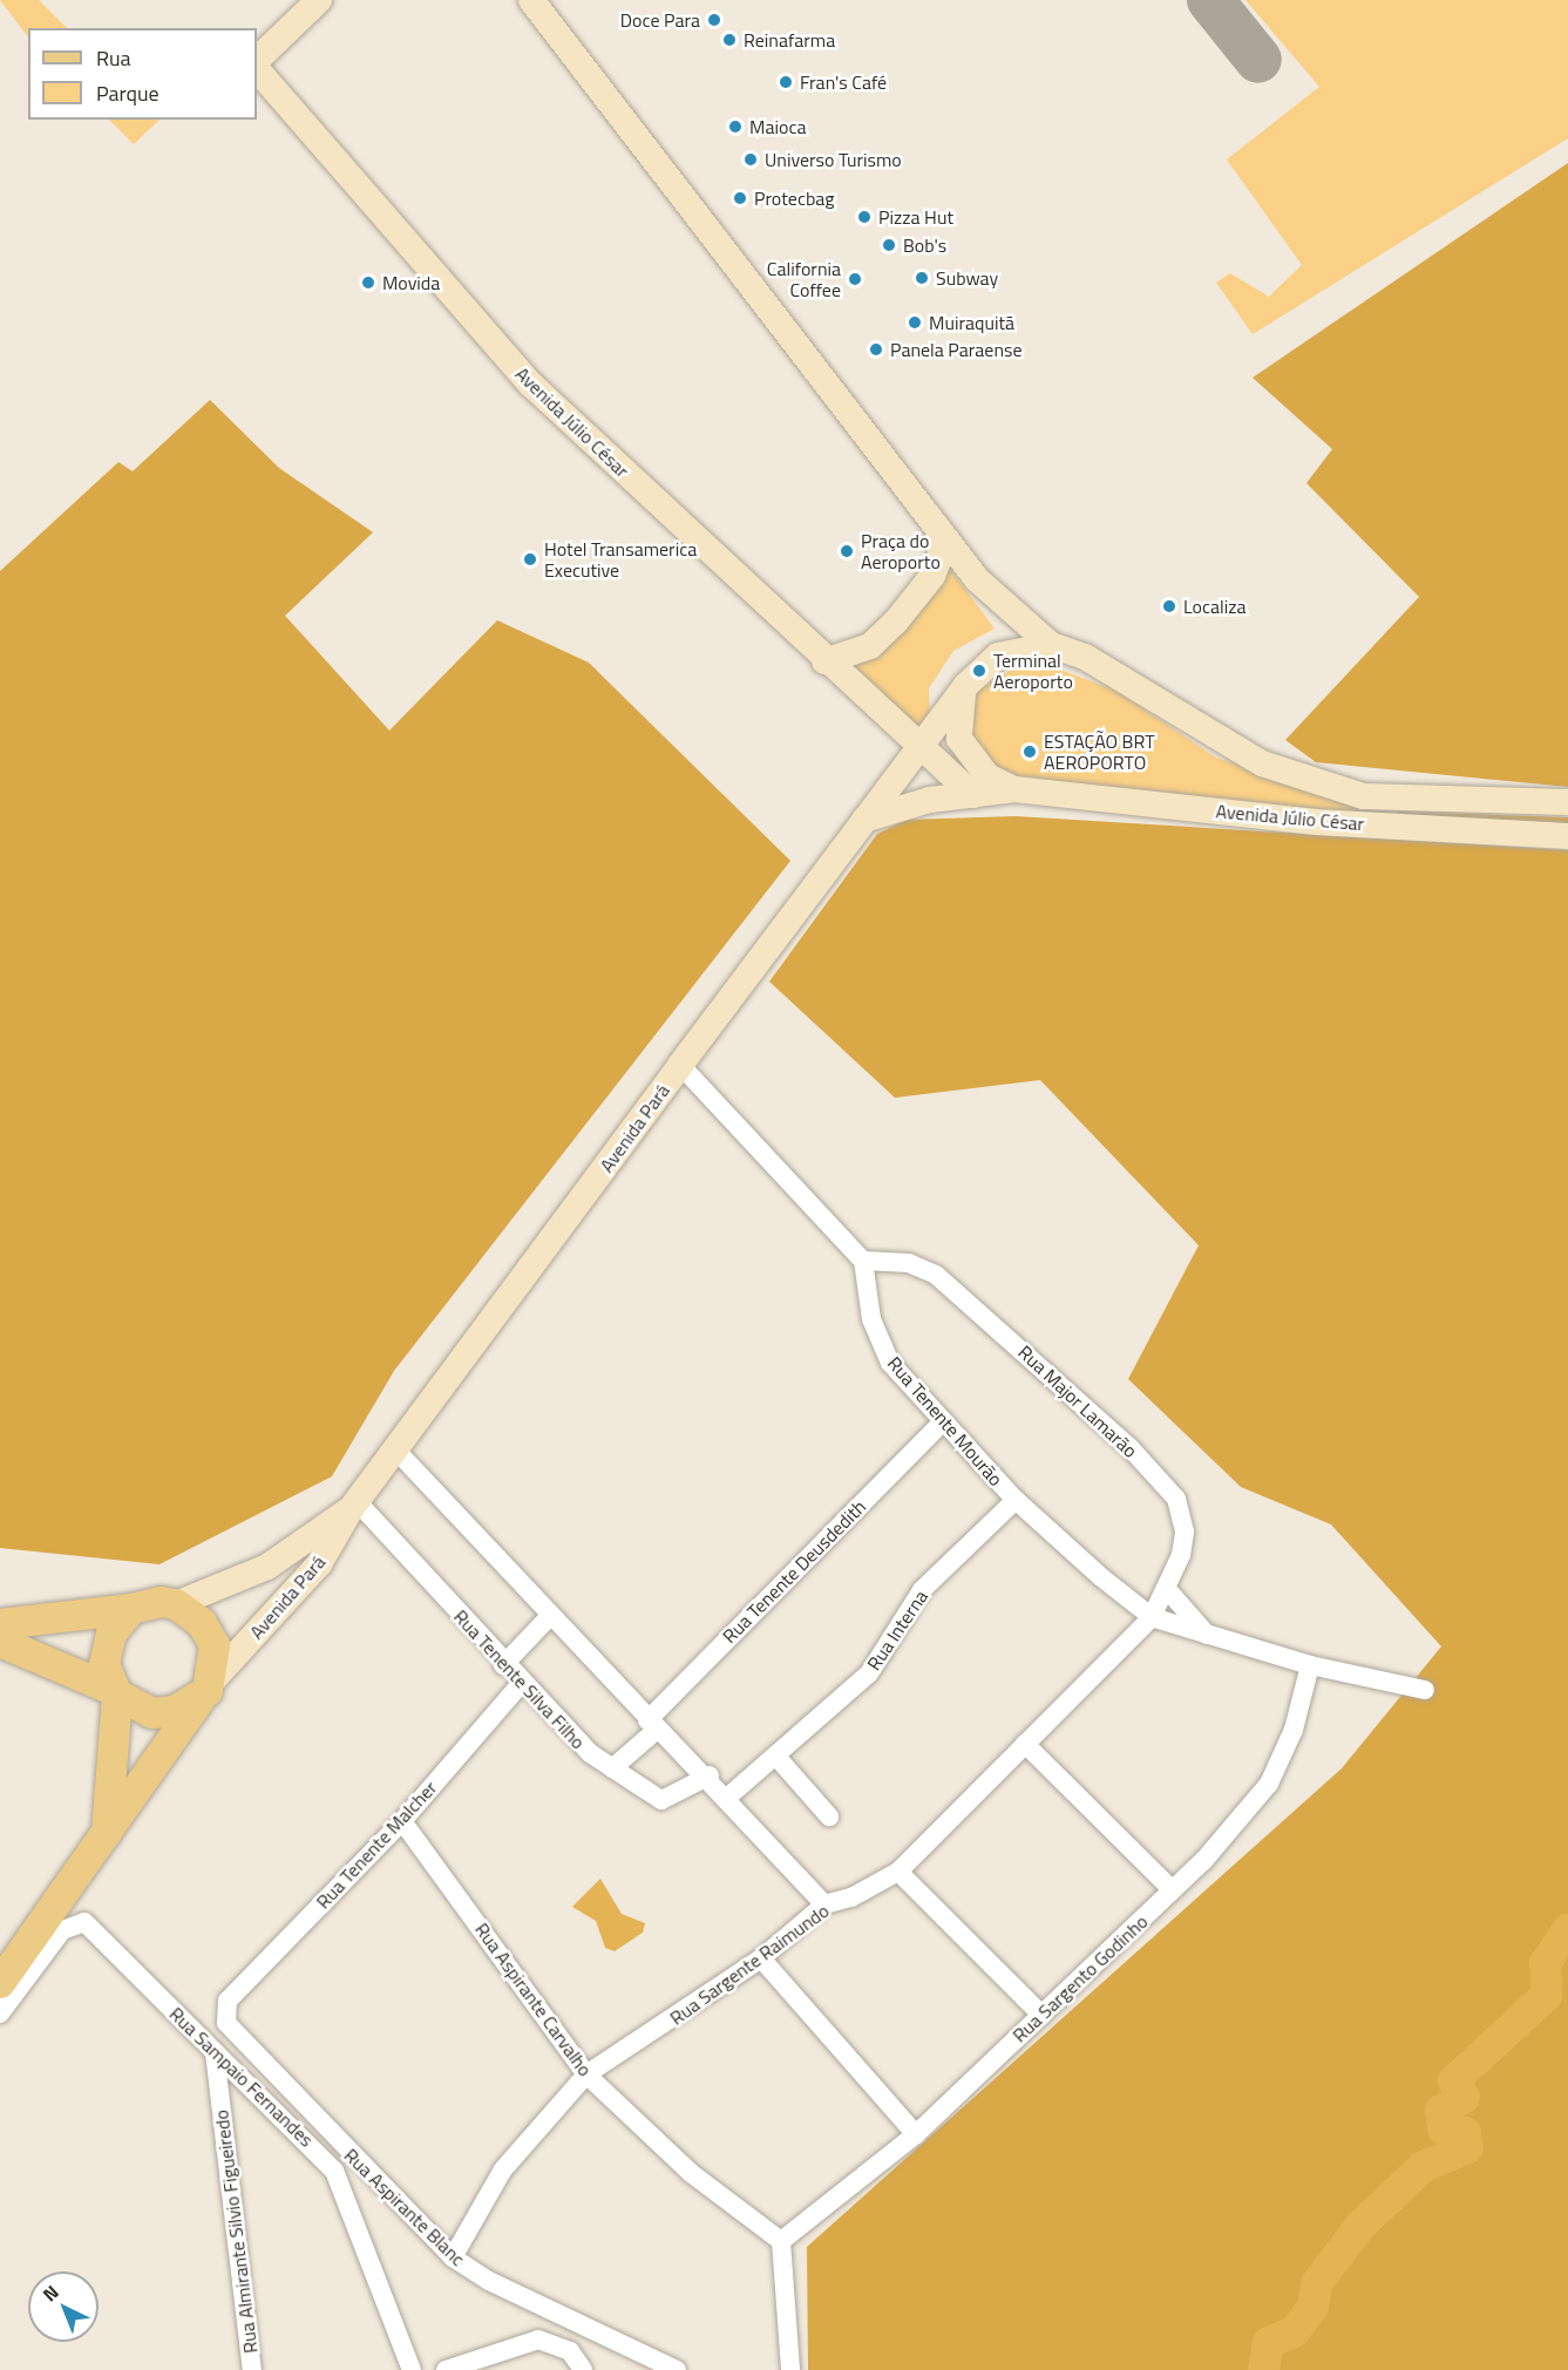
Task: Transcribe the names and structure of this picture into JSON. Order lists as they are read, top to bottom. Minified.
{"streets":{"main road":["Avenida Júlio César","Avenida Pará"],"street":["Rua Major Lamarão","Rua Tenente Mourão","Rua Tenente Deusdedith","Rua Interna","Rua Tenente Silva Filho","Rua Tenente Malcher","Rua Sargente Raimundo","Rua Sargento Godinho","Rua Aspirante Carvalho","Rua Sampaio Fernandes","Rua Aspirante Blanc","Rua Almirante Silvio Figueiredo"]},"crossings":[["Avenida Júlio César","Avenida Pará"],["Avenida Pará","Rua Tenente Silva Filho"],["Rua Major Lamarão","Rua Tenente Mourão"],["Rua Major Lamarão","Rua Sargente Raimundo"],["Rua Tenente Mourão","Rua Tenente Deusdedith"],["Rua Tenente Mourão","Rua Interna"],["Rua Tenente Mourão","Rua Sargente Raimundo"],["Rua Tenente Deusdedith","Rua Tenente Silva Filho"],["Rua Tenente Silva Filho","Rua Tenente Malcher"],["Rua Tenente Malcher","Rua Aspirante Carvalho"],["Rua Tenente Malcher","Rua Aspirante Blanc"],["Rua Sargente Raimundo","Rua Aspirante Carvalho"],["Rua Sargente Raimundo","Rua Aspirante Blanc"],["Rua Sargento Godinho","Rua Aspirante Carvalho"],["Rua Sampaio Fernandes","Rua Almirante Silvio Figueiredo"]],"places":["Doce Para","Reinafarma","Fran's Café","Maioca","Universo Turismo","Protecbag","Pizza Hut","Bob's","Subway","California Coffee","Movida","Muiraquitã","Panela Paraense","Praça do Aeroporto","Hotel Transamerica Executive","Localiza","Terminal Aeroporto","ESTAÇÃO BRT AEROPORTO"],"legend":["Rua","Parque"],"north":"top left"}
